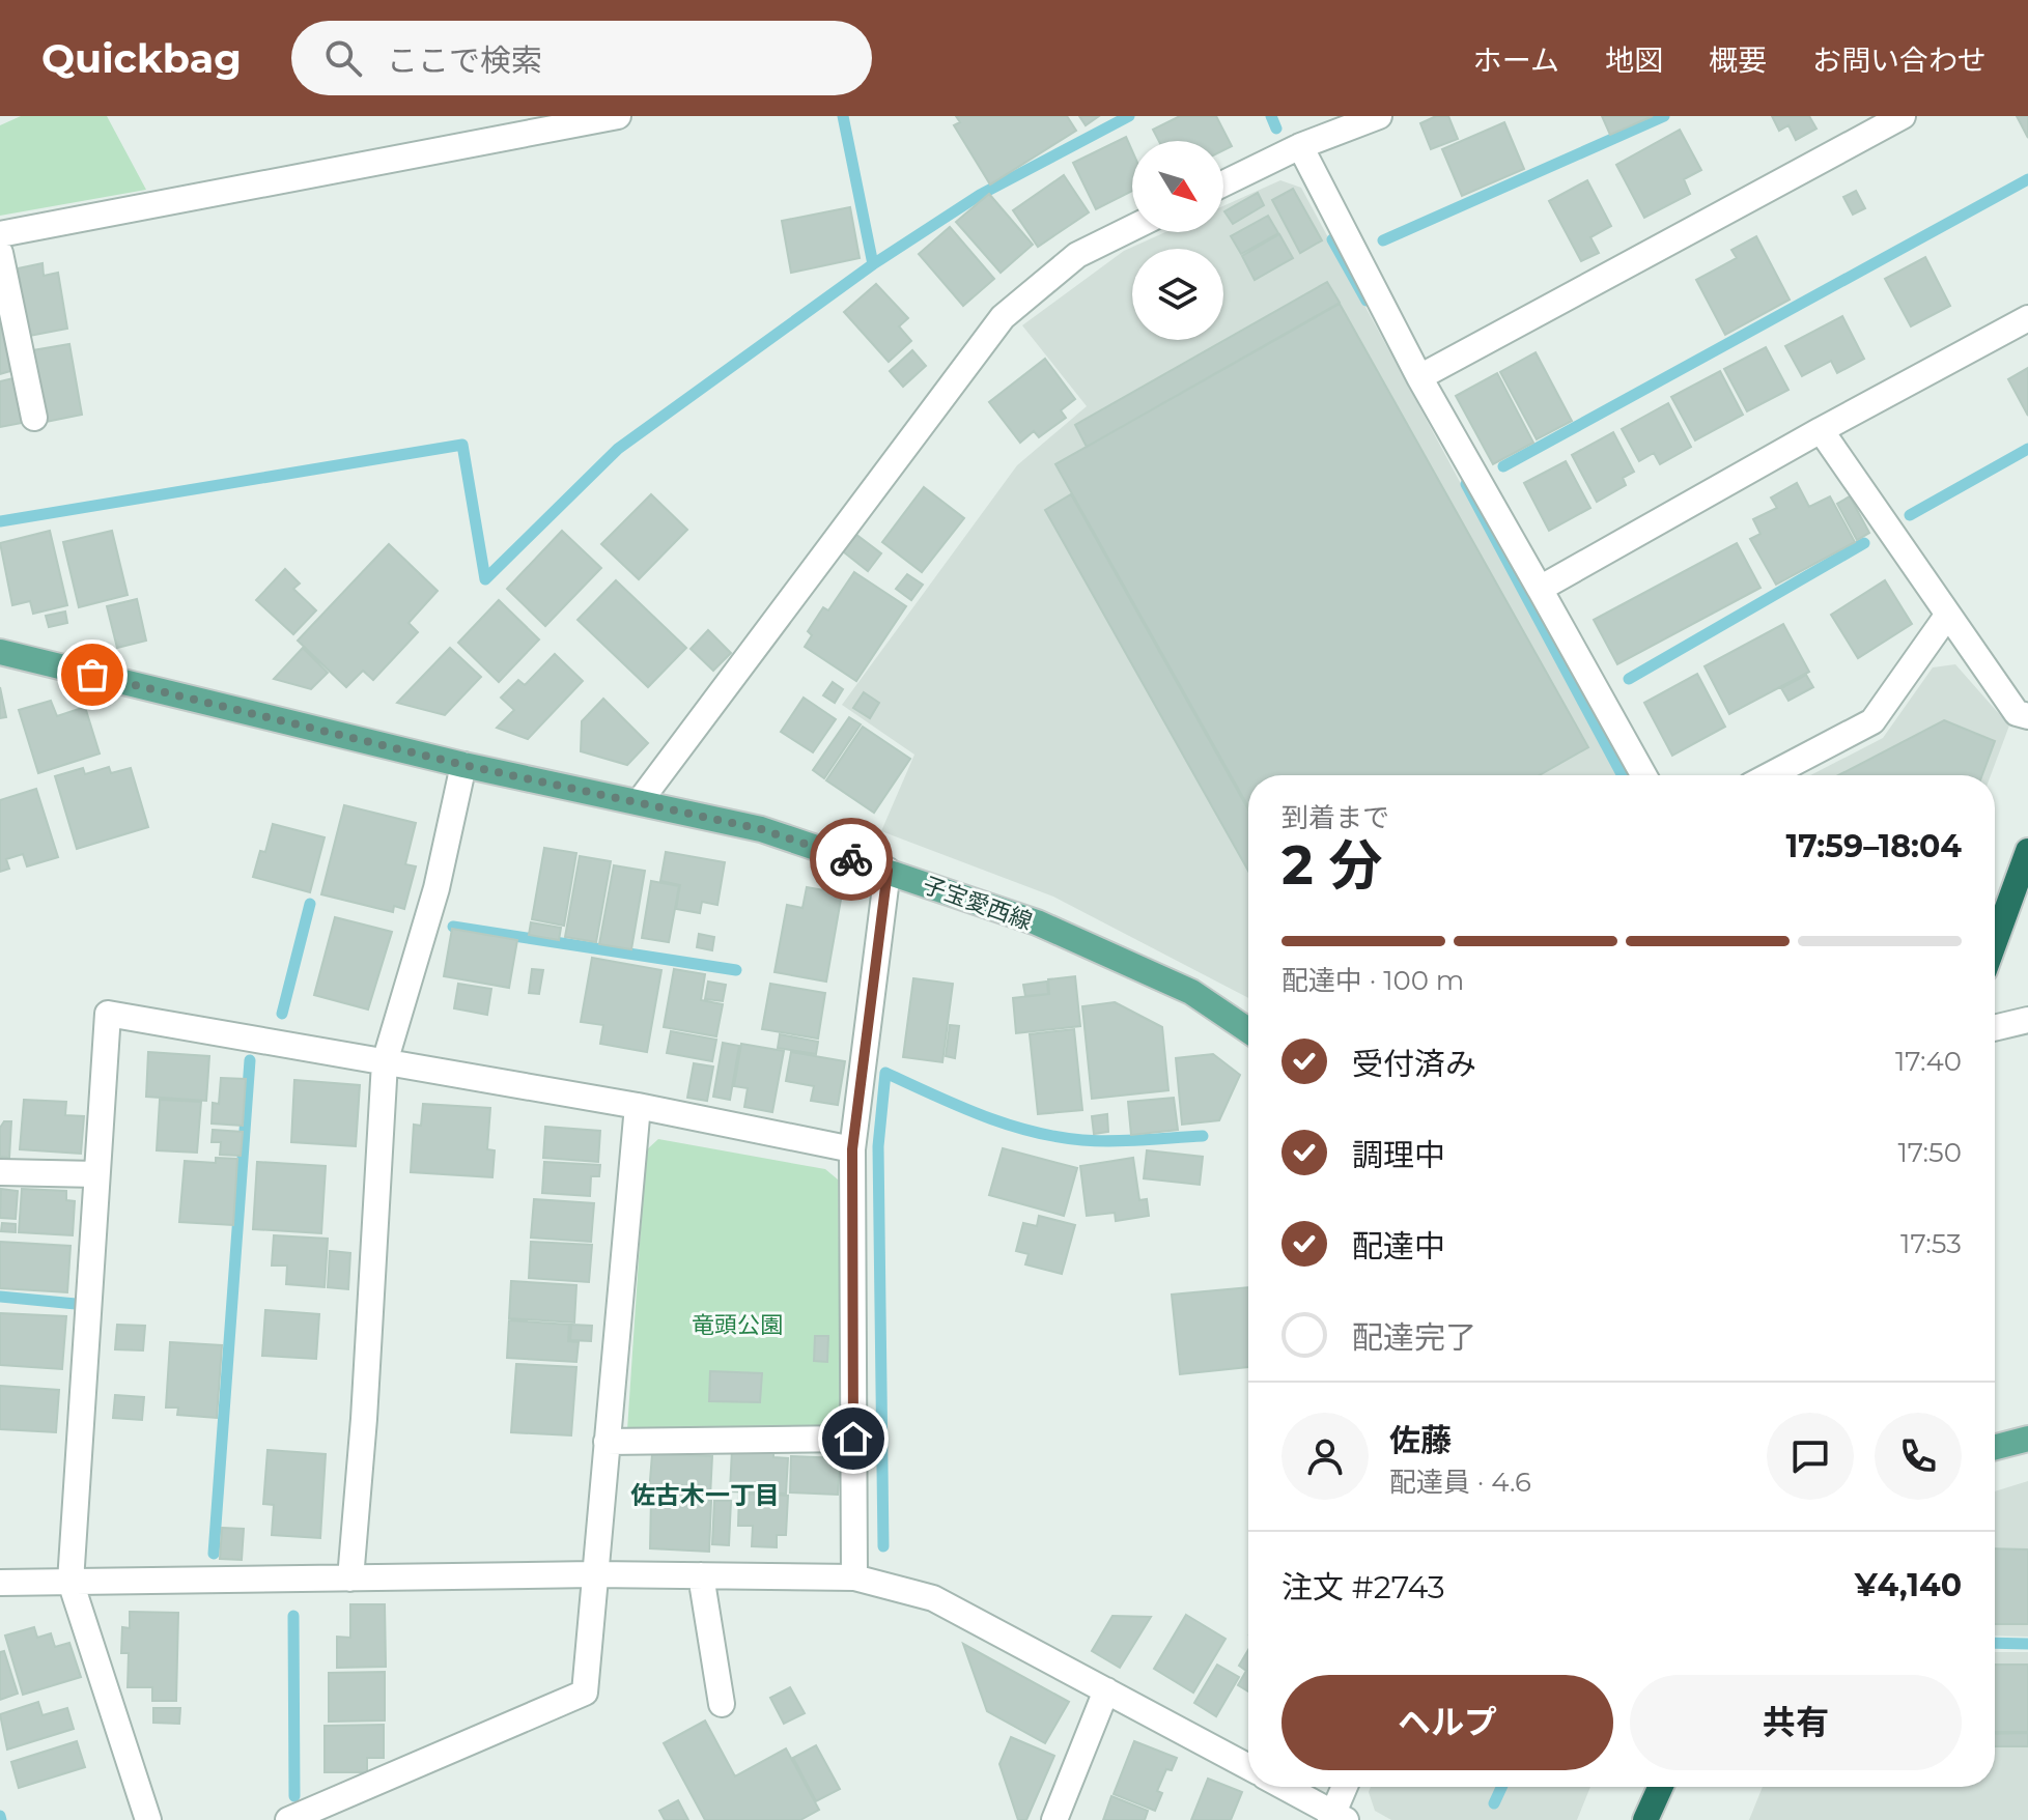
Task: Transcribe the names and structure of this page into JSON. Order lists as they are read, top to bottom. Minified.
{"streets":{"main road":["子宝愛西線"]},"districts":["佐古木一丁目"],"parks":["竜頭公園"],"north":"bottom right","page":{"header":"Quickbag","search":"ここで検索","nav":["ホーム","地図","概要","お問い合わせ"],"heading":["2 分","到着まで","17:59–18:04"],"panel":["佐藤","配達員 · 4.6","注文 #2743","¥4,140"],"bar":"配達中 · 100 m","list":[["受付済み","17:40"],["調理中","17:50"],["配達中","17:53"],"配達完了"],"buttons":["ヘルプ","共有"]}}
